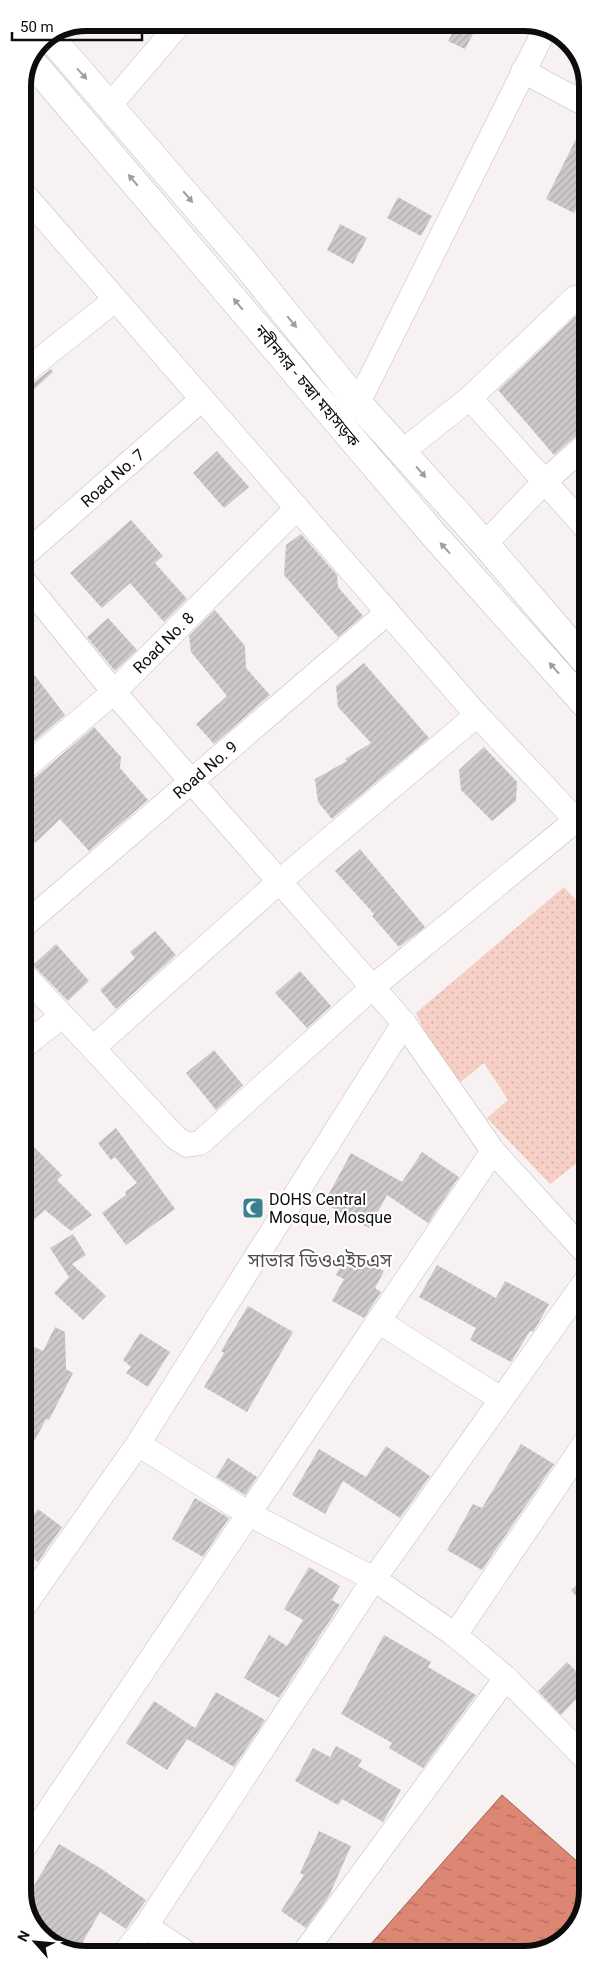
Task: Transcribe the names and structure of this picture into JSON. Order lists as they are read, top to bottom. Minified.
{"streets":{"highway":["নবীনগর - চন্দ্রা মহাসড়ক"],"street":["Road No. 7","Road No. 8","Road No. 9"]},"districts":["সাভার ডিওএইচএস"],"places":{"mosque":["DOHS Central Mosque, Mosque"]},"scale_bar":"50 m","north":"top left"}
